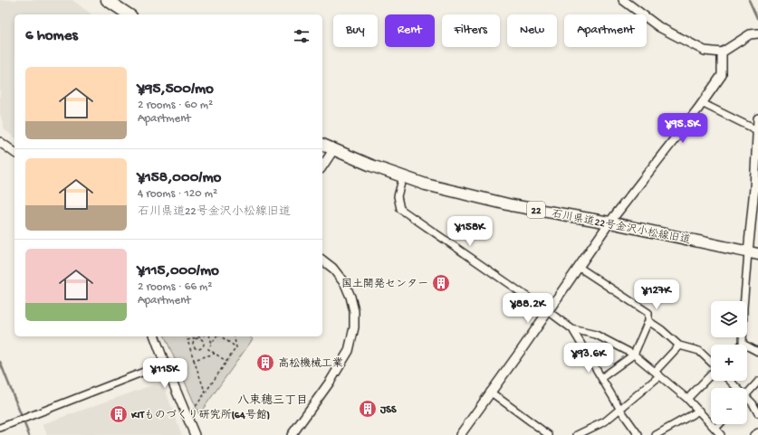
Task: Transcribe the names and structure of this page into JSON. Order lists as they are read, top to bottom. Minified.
{"streets":{"main road":["22","石川県道22号金沢小松線旧道"]},"districts":["八束穂三丁目"],"places":{"building":["国土開発センター","高松機械工業","JSS","KITものづくり研究所(64号館)"]},"page":{"chip":["Buy","Rent","Filters","New","Apartment"],"heading":"6 homes","list":[{"name":"¥95,500/mo","note":"2 rooms · 60 m² · Apartment"},{"name":"¥158,000/mo","note":"4 rooms · 120 m² · 石川県道22号金沢小松線旧道"},{"name":"¥115,000/mo","note":"2 rooms · 66 m² · Apartment"}],"price":["¥95.5K","¥158K","¥127K","¥88.2K","¥93.6K","¥115K"],"map_buttons":["+","−"]}}
